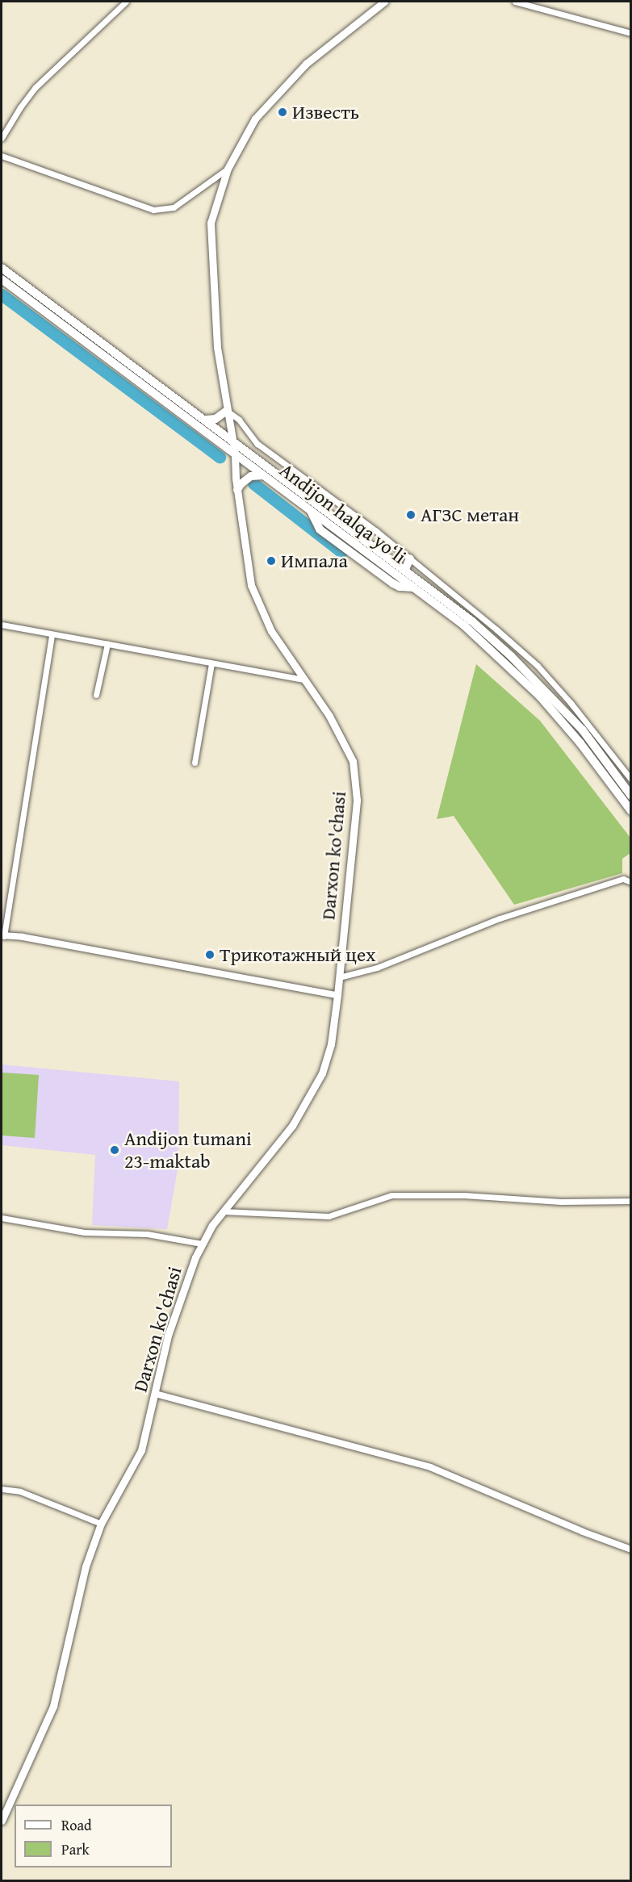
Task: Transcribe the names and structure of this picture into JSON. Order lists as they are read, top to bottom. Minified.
{"streets":{"highway":["Andijon halqa yo‘li"],"main road":["Darxon ko'chasi"]},"crossings":[["Andijon halqa yo‘li","Darxon ko'chasi"]],"places":["Известь","АГЗС метан","Импала","Трикотажный цех","Andijon tumani 23-maktab"],"legend":["Road","Park"]}
